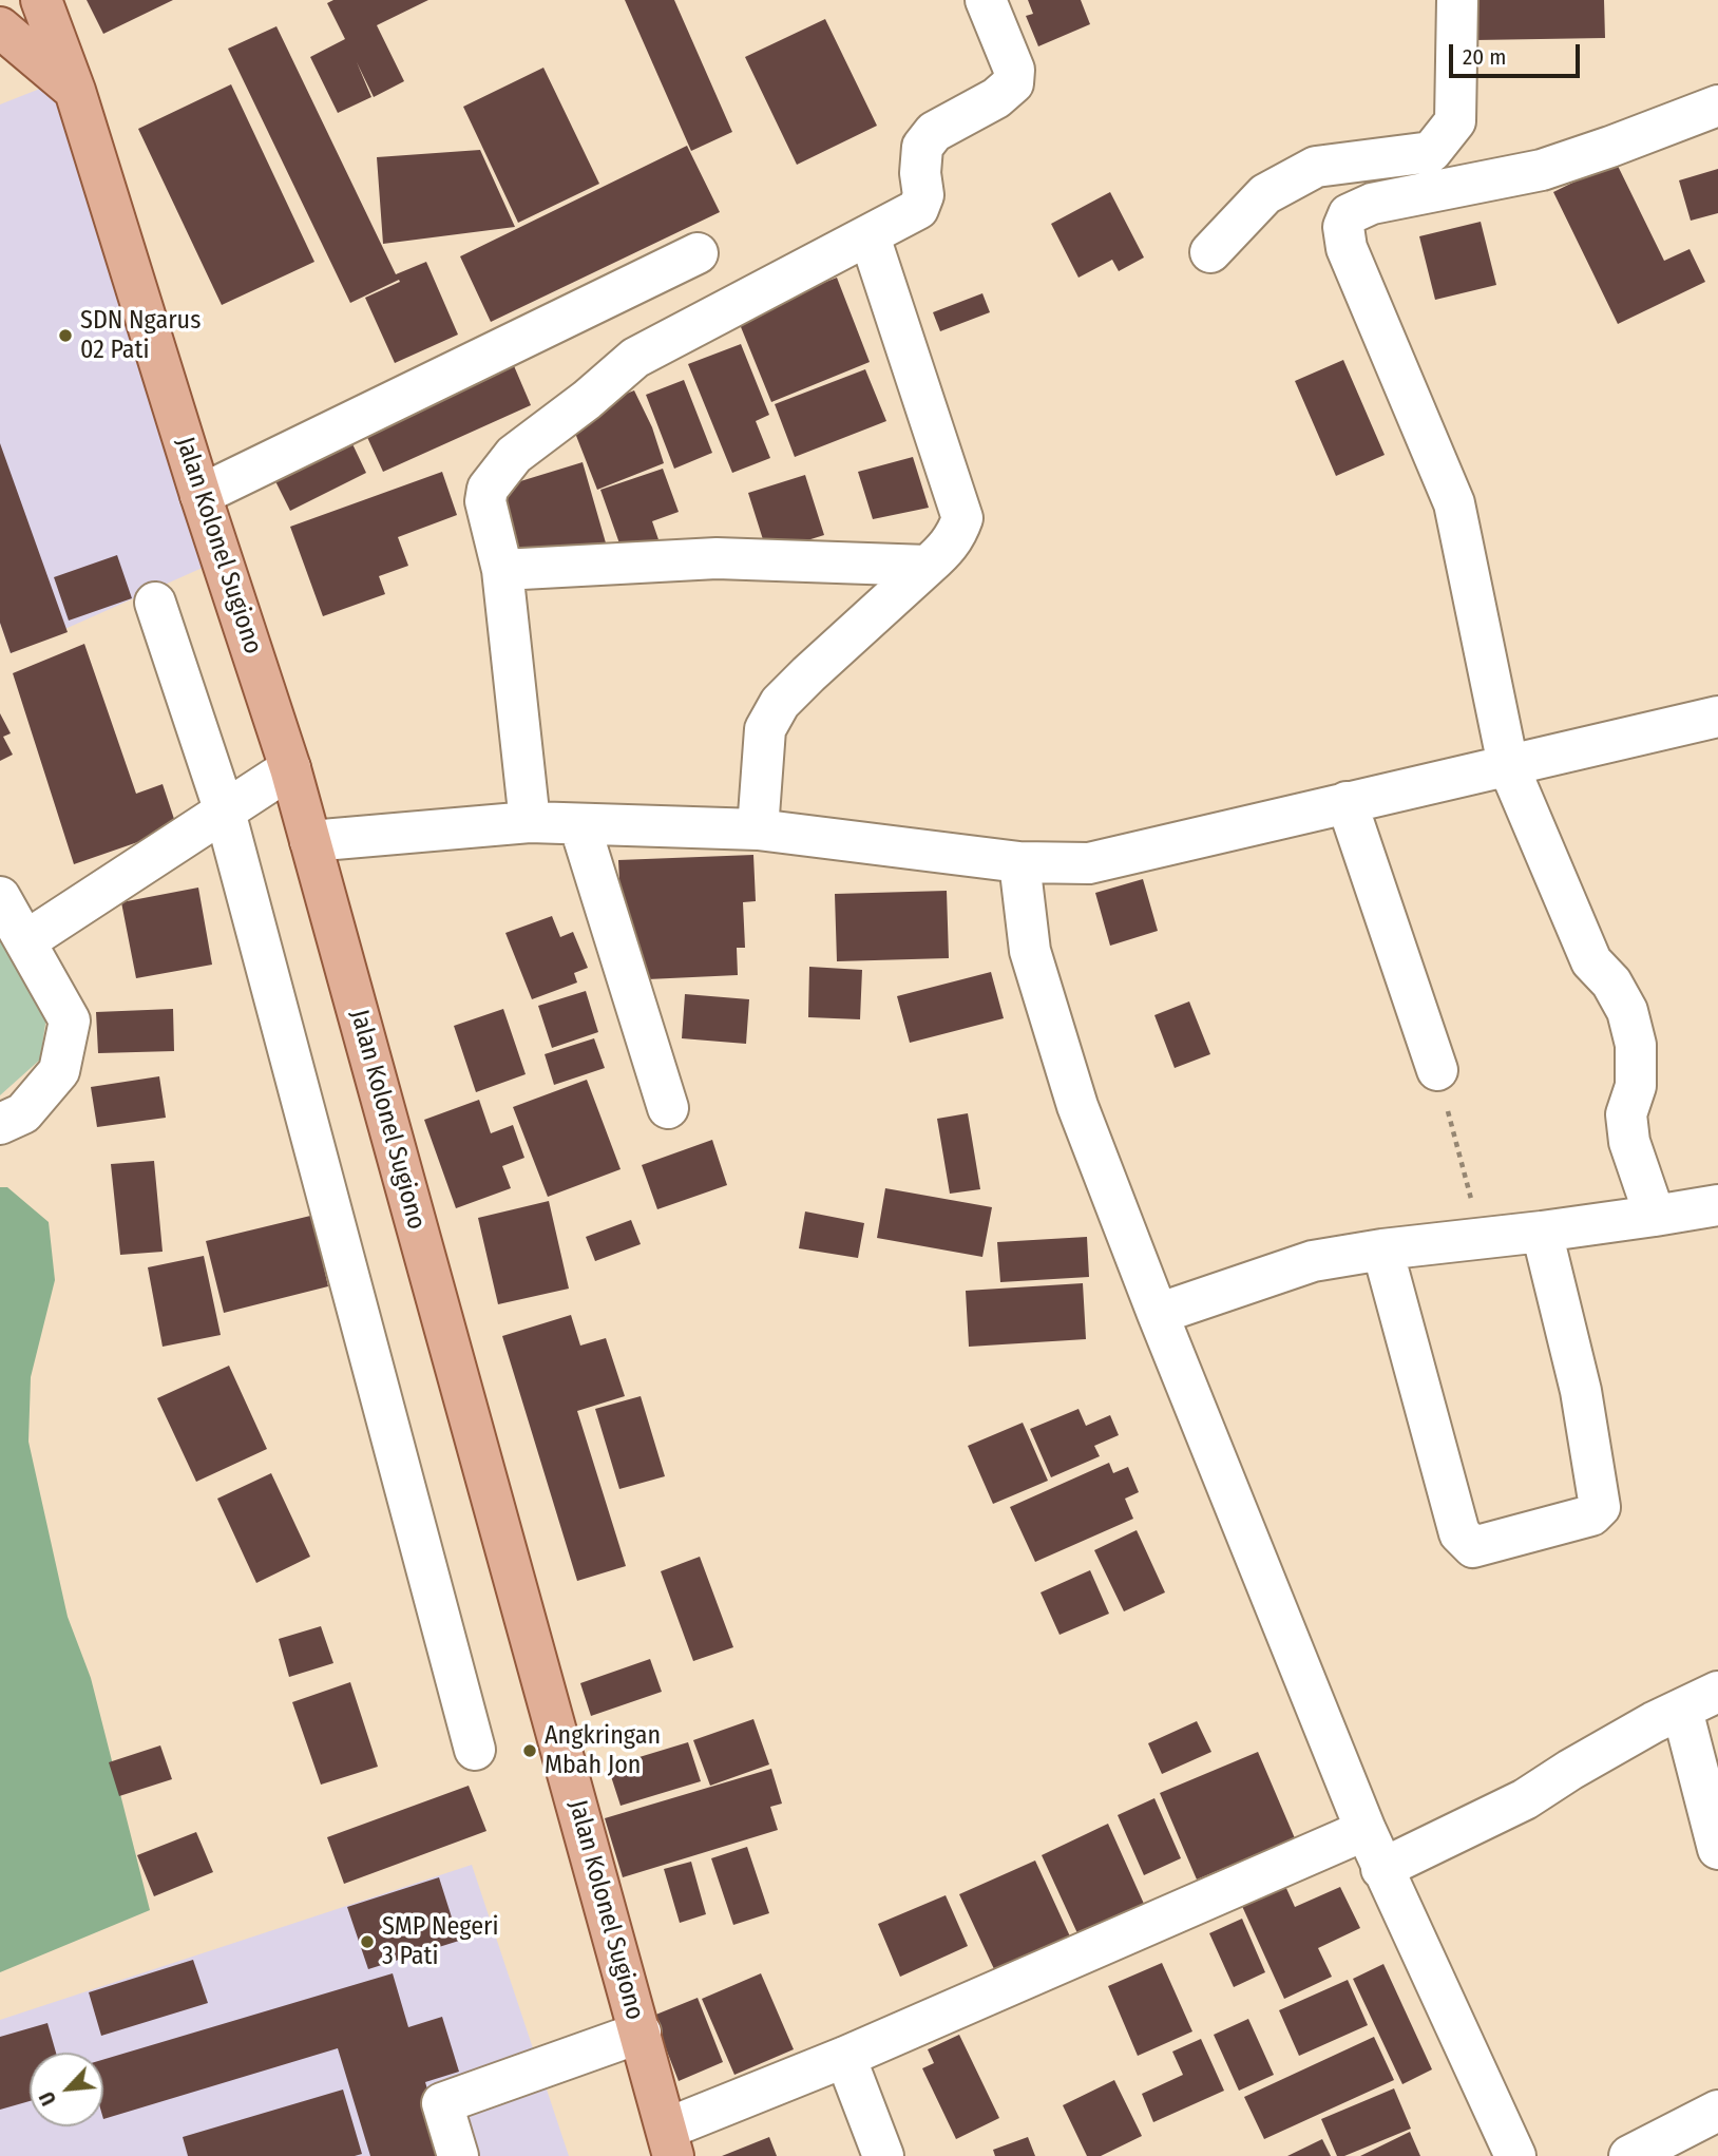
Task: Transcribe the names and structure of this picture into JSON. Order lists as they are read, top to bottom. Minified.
{"streets":{"main road":["Jalan Kolonel Sugiono"]},"places":["SDN Ngarus 02 Pati","Angkringan Mbah Jon","SMP Negeri 3 Pati"],"scale_bar":"20 m","north":"bottom left"}
